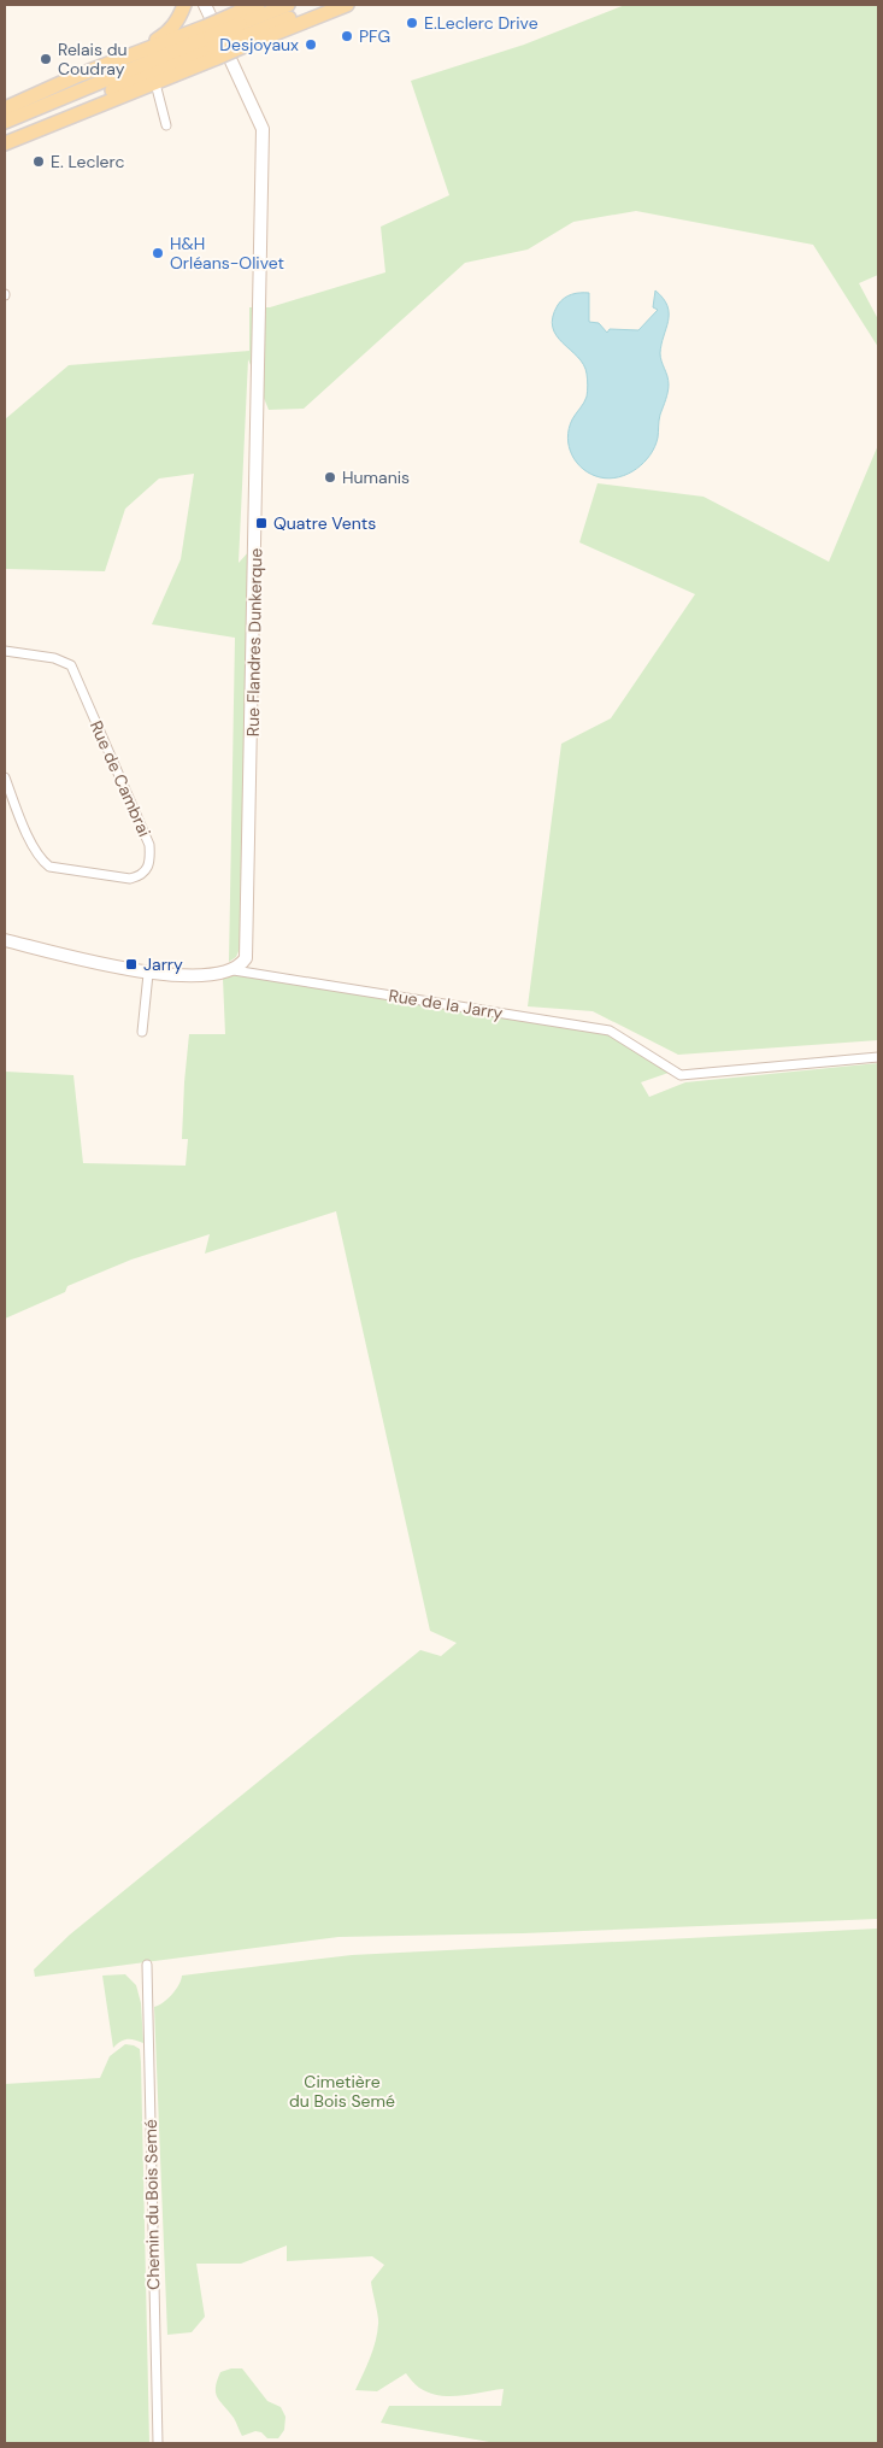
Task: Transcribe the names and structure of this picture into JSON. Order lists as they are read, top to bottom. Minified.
{"streets":{"street":["Rue Flandres Dunkerque","Rue de Cambrai","Rue de la Jarry","Chemin du Bois Semé"]},"crossings":[["Rue Flandres Dunkerque","Rue de la Jarry"]],"parks":["Cimetière du Bois Semé"],"places":{"other":["E.Leclerc Drive","PFG","Desjoyaux","Relais du Coudray","E. Leclerc","H&H Orléans-Olivet","Humanis"],"transit":["Quatre Vents","Jarry"]}}
